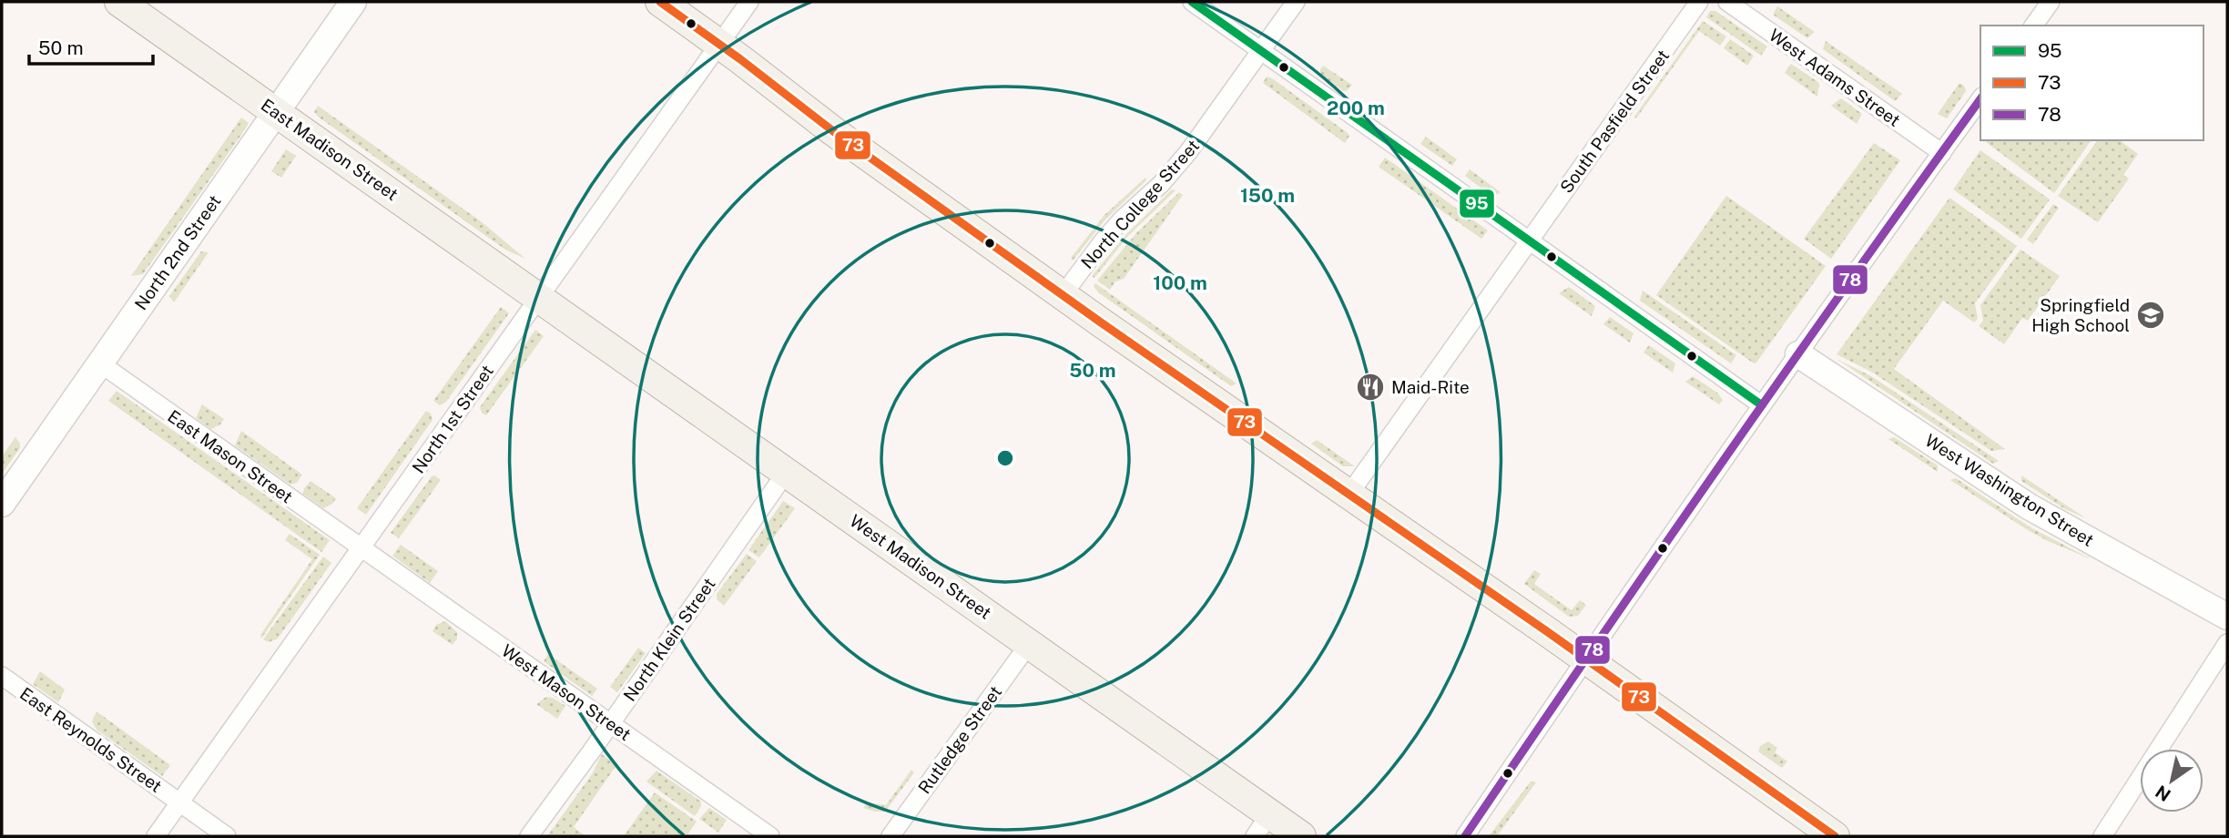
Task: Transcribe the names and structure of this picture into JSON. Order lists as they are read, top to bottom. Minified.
{"streets":{"main road":["East Madison Street","North 2nd Street","West Washington Street","West Madison Street"],"street":["West Adams Street","South Pasfield Street","North College Street","North 1st Street","East Mason Street","North Klein Street","West Mason Street","East Reynolds Street","Rutledge Street"]},"crossings":[["East Madison Street","North 2nd Street"],["East Madison Street","North 1st Street"],["East Madison Street","West Madison Street"],["North 2nd Street","East Mason Street"],["North 1st Street","East Mason Street"],["North 1st Street","West Madison Street"],["North 1st Street","West Mason Street"],["North 1st Street","East Reynolds Street"],["East Mason Street","West Mason Street"],["West Madison Street","North Klein Street"],["West Madison Street","Rutledge Street"],["North Klein Street","West Mason Street"]],"places":{"school or university":["Springfield High School"],"restaurant":["Maid-Rite"]},"lines":["transit line 95","transit line 73","transit line 78"],"legend":["95","73","78"],"scale_bar":"50 m","north":"bottom left","rings":["200 m","150 m","100 m","50 m"]}
